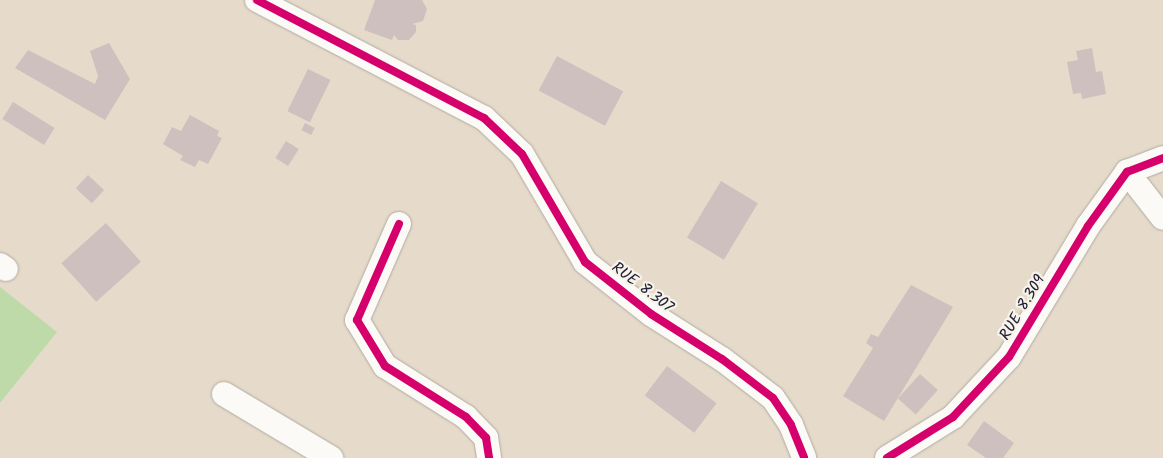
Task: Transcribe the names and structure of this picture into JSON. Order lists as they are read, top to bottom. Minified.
{"streets":{"street":["RUE 8.307","RUE 8.309"]}}
